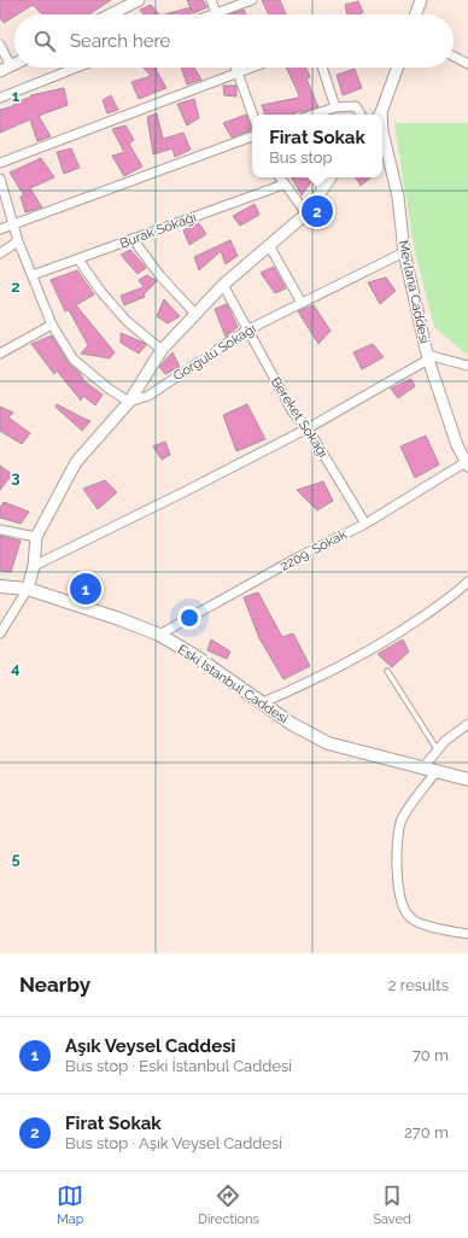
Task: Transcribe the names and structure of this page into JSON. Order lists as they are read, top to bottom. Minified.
{"streets":{"main road":["Eski İstanbul Caddesi"],"street":["Burak Sokağı","Mevlana Caddesi","Görgülü Sokağı","Bereket Sokağı","2209. Sokak"]},"crossings":[["Mevlana Caddesi","Görgülü Sokağı"],["Mevlana Caddesi","2209. Sokak"],["Görgülü Sokağı","Bereket Sokağı"],["Bereket Sokağı","2209. Sokak"],["2209. Sokak","Eski İstanbul Caddesi"]],"page":{"search":"Search here","popup":["Firat Sokak","Bus stop"],"pins":["2","1"],"heading":["Nearby","2 results"],"list":[{"mark":"1","name":"Aşık Veysel Caddesi","note":"Bus stop · Eski İstanbul Caddesi","value":"70 m"},{"mark":"2","name":"Firat Sokak","note":"Bus stop · Aşık Veysel Caddesi","value":"270 m"}],"nav":["Map","Directions","Saved"]},"grid":{"rows":["1","2","3","4","5"]}}
